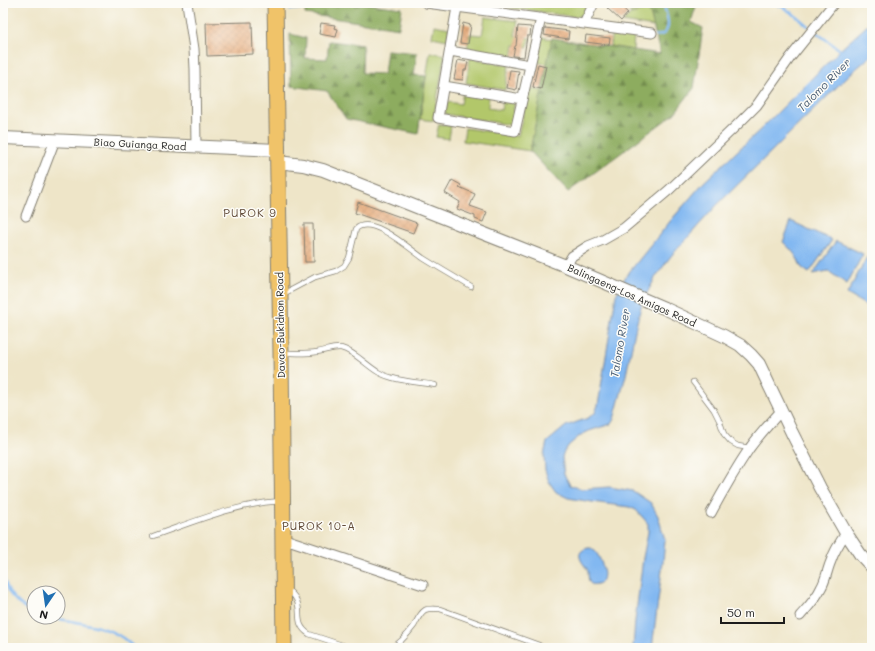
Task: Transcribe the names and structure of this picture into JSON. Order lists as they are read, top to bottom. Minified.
{"streets":{"highway":["Davao-Bukidnon Road"],"street":["Biao Guianga Road","Balingaeng-Los Amigos Road"]},"crossings":[["Biao Guianga Road","Balingaeng-Los Amigos Road"],["Biao Guianga Road","Davao-Bukidnon Road"],["Balingaeng-Los Amigos Road","Davao-Bukidnon Road"]],"districts":["PUROK 9","PUROK 10-A"],"water":["Talomo River"],"scale_bar":"50 m","north":"bottom"}
